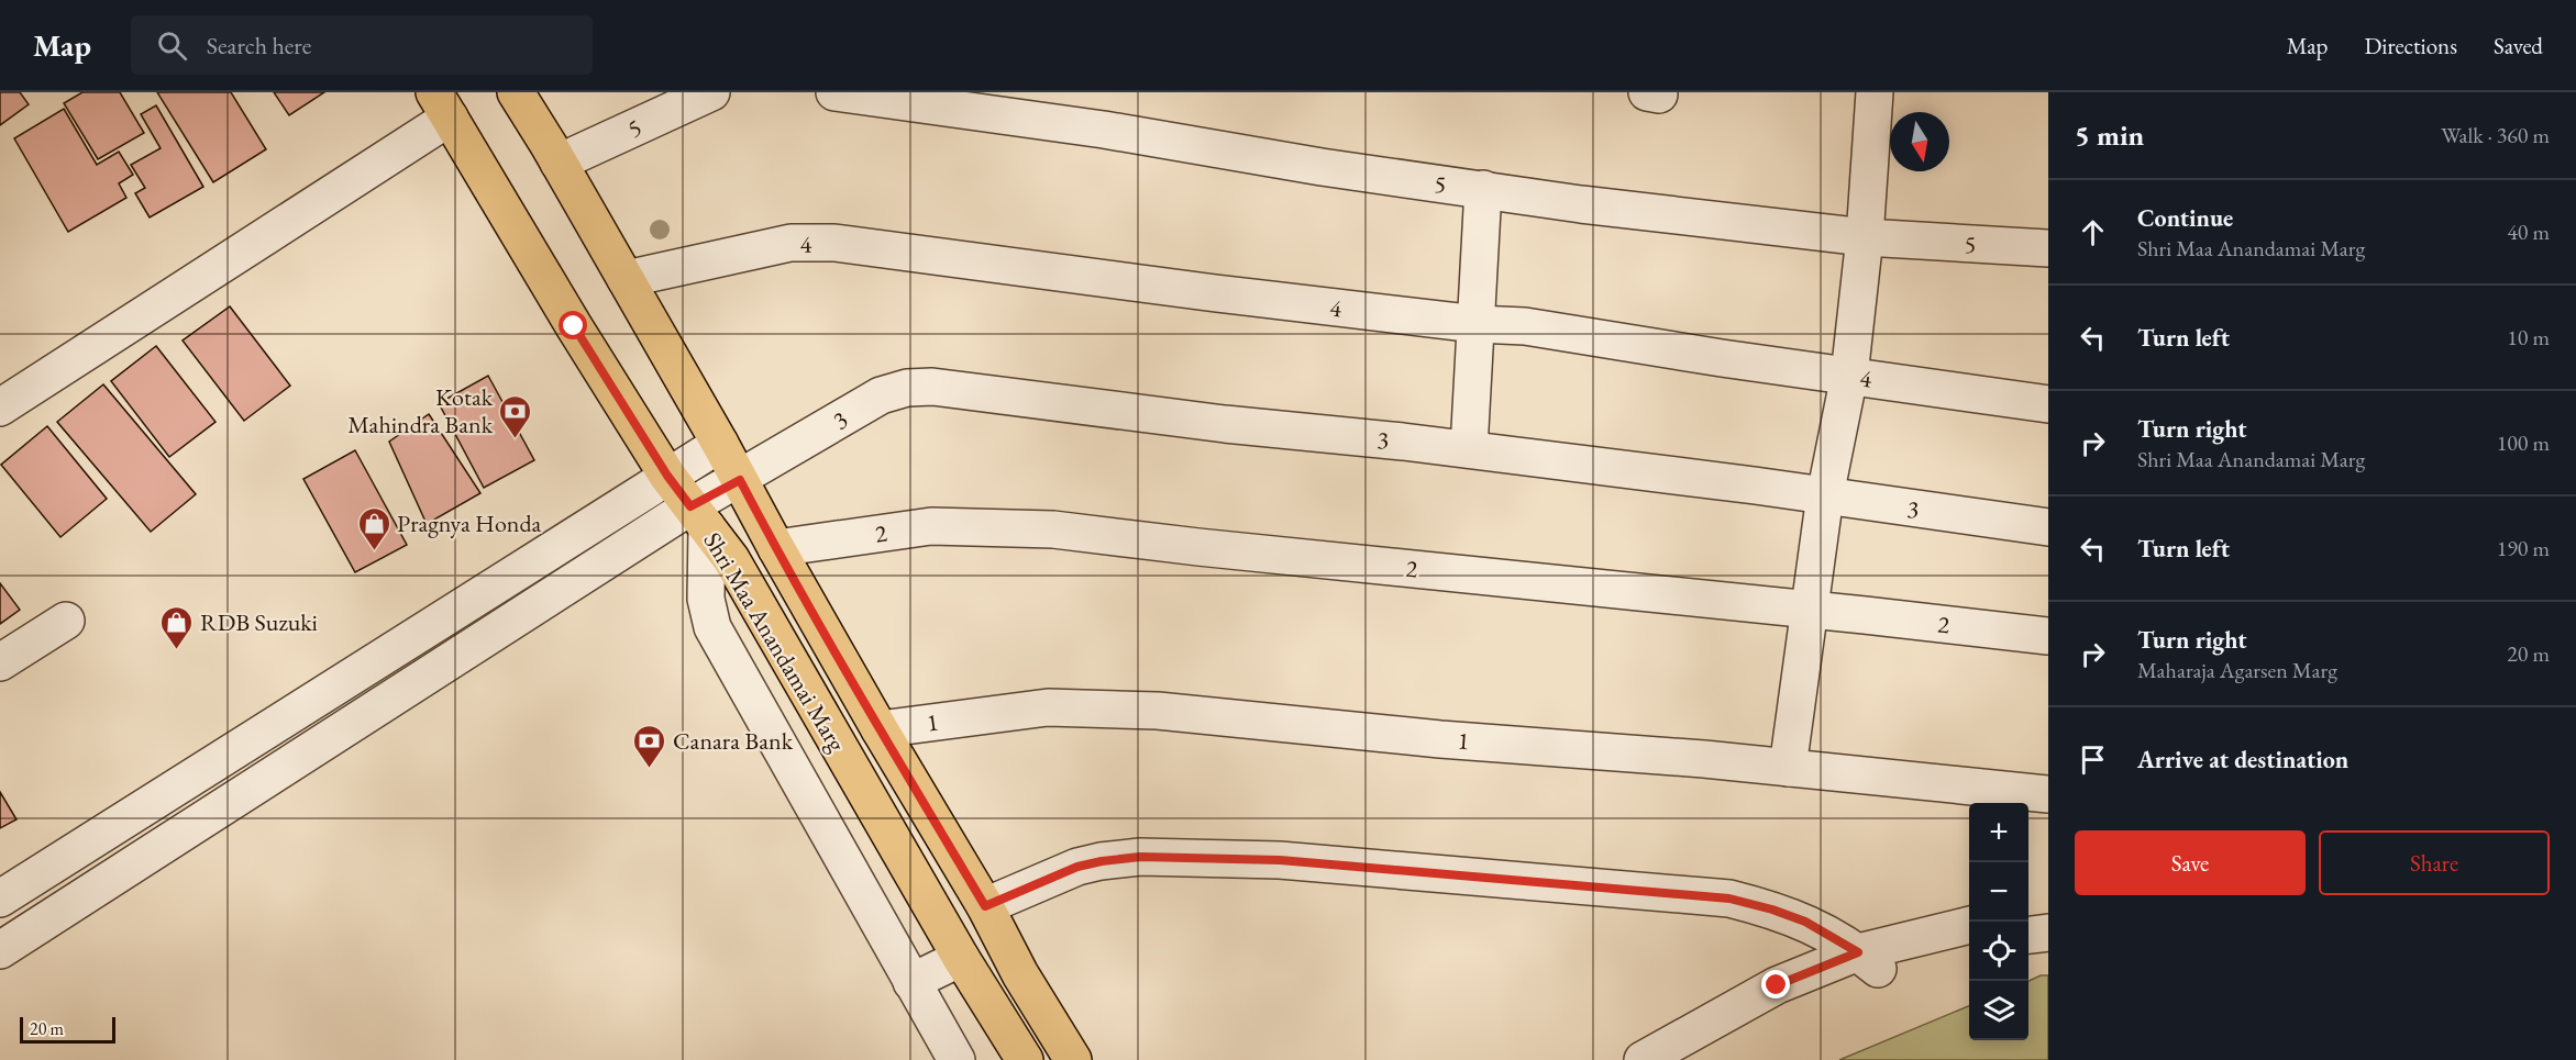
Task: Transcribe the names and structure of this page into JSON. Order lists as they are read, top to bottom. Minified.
{"streets":{"main road":["Shri Maa Anandamai Marg"],"street":["5","4","3","2","1"]},"crossings":[["5","Shri Maa Anandamai Marg"],["4","Shri Maa Anandamai Marg"],["3","Shri Maa Anandamai Marg"],["2","Shri Maa Anandamai Marg"],["Shri Maa Anandamai Marg","1"]],"places":{"bank":["Kotak Mahindra Bank","Canara Bank"],"shop":["Pragnya Honda","RDB Suzuki"]},"scale_bar":"20 m","north":"bottom","page":{"header":"Map","search":"Search here","nav":["Map","Directions","Saved"],"heading":["5 min","Walk · 360 m"],"list":[["Continue","Shri Maa Anandamai Marg","40 m"],["Turn left","10 m"],["Turn right","Shri Maa Anandamai Marg","100 m"],["Turn left","190 m"],["Turn right","Maharaja Agarsen Marg","20 m"],"Arrive at destination"],"map_buttons":["+","−"],"buttons":["Save","Share"],"scale":"20 m"}}
